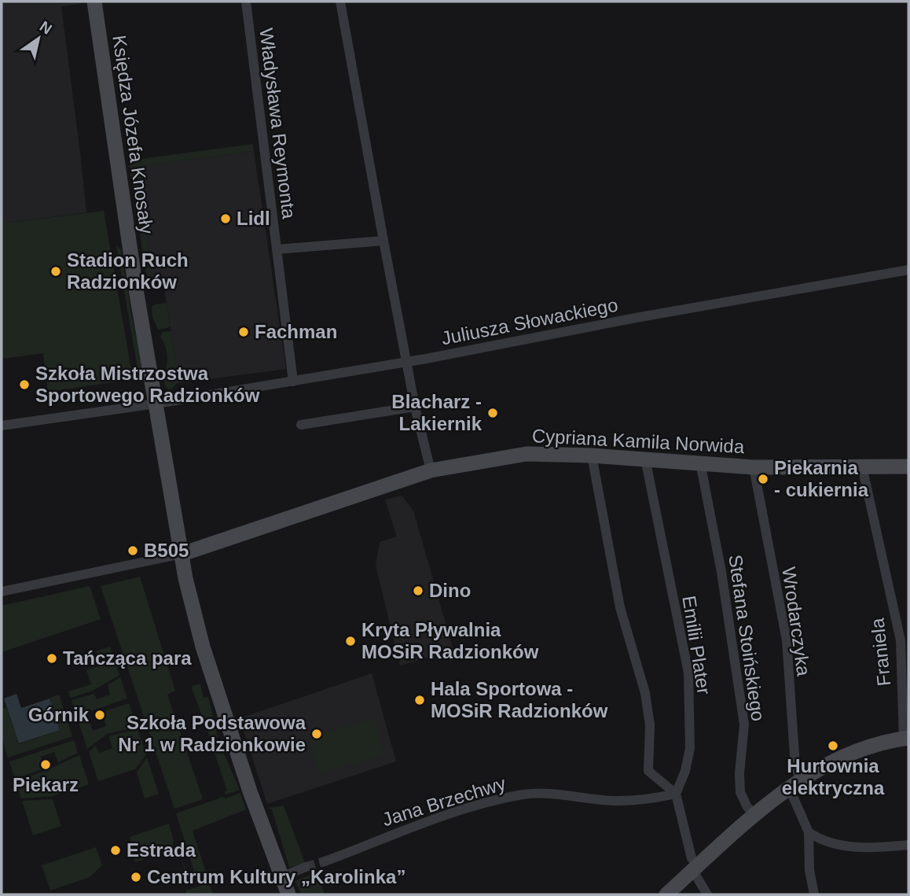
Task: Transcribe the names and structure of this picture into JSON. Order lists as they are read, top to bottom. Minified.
{"streets":{"street":["Władysława Reymonta","Księdza Józefa Knosały","Juliusza Słowackiego","Cypriana Kamila Norwida","Wrodarczyka","Stefana Stoińskiego","Emilii Plater","Franiela","Jana Brzechwy"]},"crossings":[["Władysława Reymonta","Juliusza Słowackiego"],["Księdza Józefa Knosały","Juliusza Słowackiego"],["Księdza Józefa Knosały","Cypriana Kamila Norwida"],["Cypriana Kamila Norwida","Wrodarczyka"],["Cypriana Kamila Norwida","Stefana Stoińskiego"],["Cypriana Kamila Norwida","Emilii Plater"],["Cypriana Kamila Norwida","Franiela"],["Emilii Plater","Jana Brzechwy"]],"places":["Lidl","Stadion Ruch Radzionków","Fachman","Szkoła Mistrzostwa Sportowego Radzionków","Blacharz - Lakiernik","Piekarnia - cukiernia","B505","Dino","Kryta Pływalnia MOSiR Radzionków","Tańcząca para","Hala Sportowa - MOSiR Radzionków","Górnik","Szkoła Podstawowa Nr 1 w Radzionkowie","Hurtownia elektryczna","Piekarz","Estrada","Centrum Kultury „Karolinka”"],"north":"top right"}
